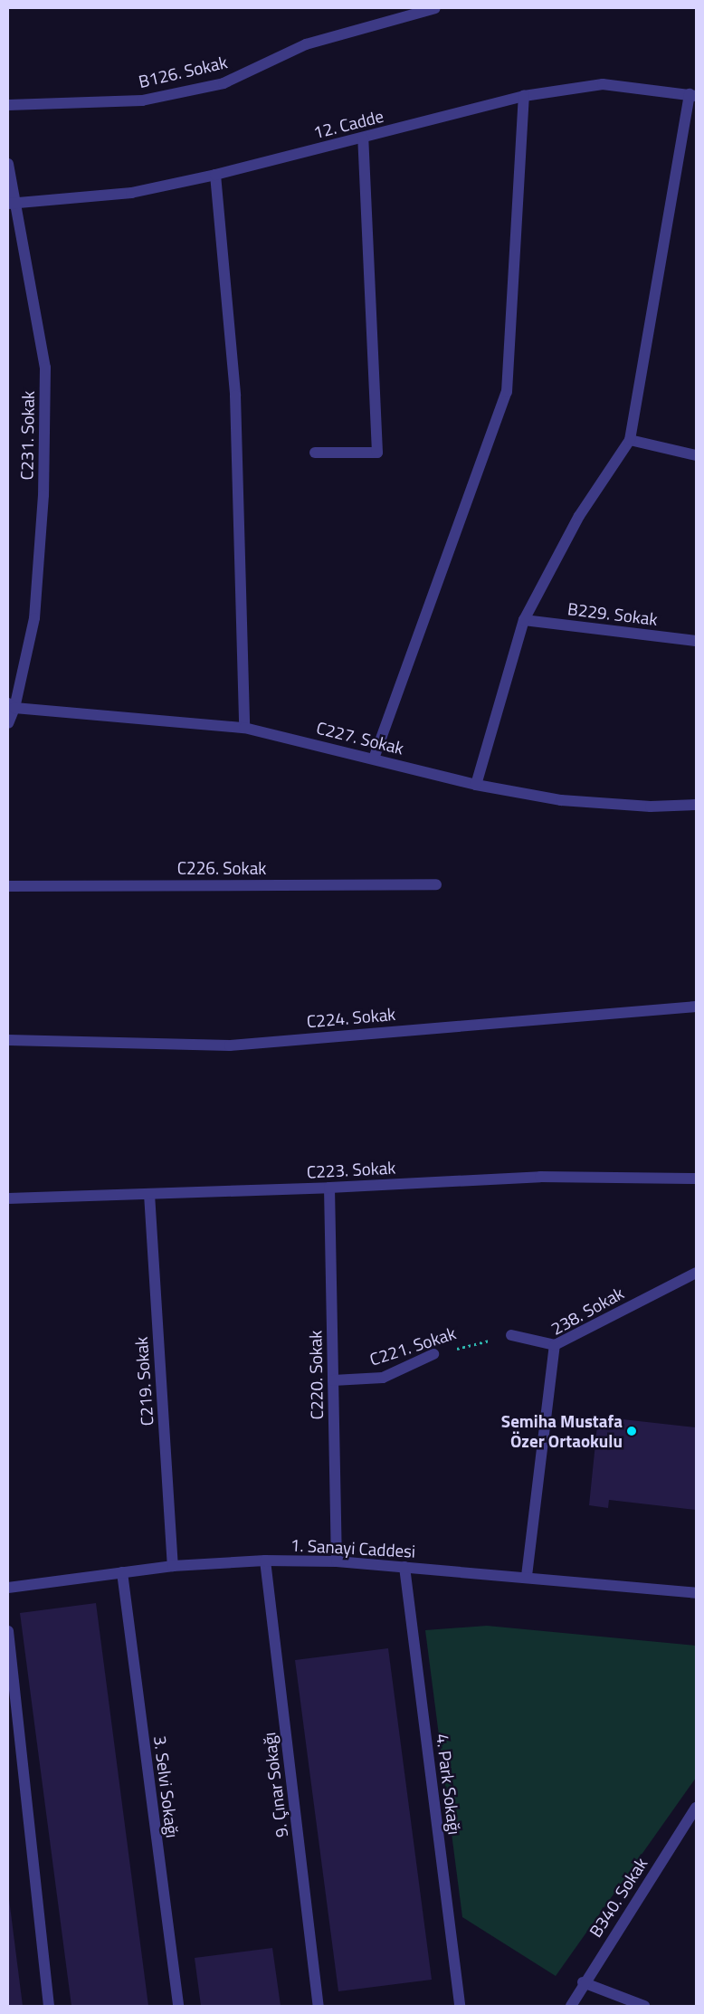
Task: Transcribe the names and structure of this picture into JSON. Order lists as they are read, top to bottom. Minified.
{"streets":{"street":["B126. Sokak","12. Cadde","C231. Sokak","B229. Sokak","C227. Sokak","C226. Sokak","C224. Sokak","C223. Sokak","238. Sokak","C221. Sokak","C220. Sokak","C219. Sokak","1. Sanayi Caddesi","4. Park Sokağı","9. Çınar Sokağı","3. Selvi Sokağı","B340. Sokak"]},"crossings":[["12. Cadde","C231. Sokak"],["C231. Sokak","C227. Sokak"],["C223. Sokak","C220. Sokak"],["C223. Sokak","C219. Sokak"],["238. Sokak","1. Sanayi Caddesi"],["C221. Sokak","C220. Sokak"],["C220. Sokak","1. Sanayi Caddesi"],["C219. Sokak","1. Sanayi Caddesi"],["1. Sanayi Caddesi","4. Park Sokağı"],["1. Sanayi Caddesi","9. Çınar Sokağı"],["1. Sanayi Caddesi","3. Selvi Sokağı"]],"places":["Semiha Mustafa Özer Ortaokulu"]}
